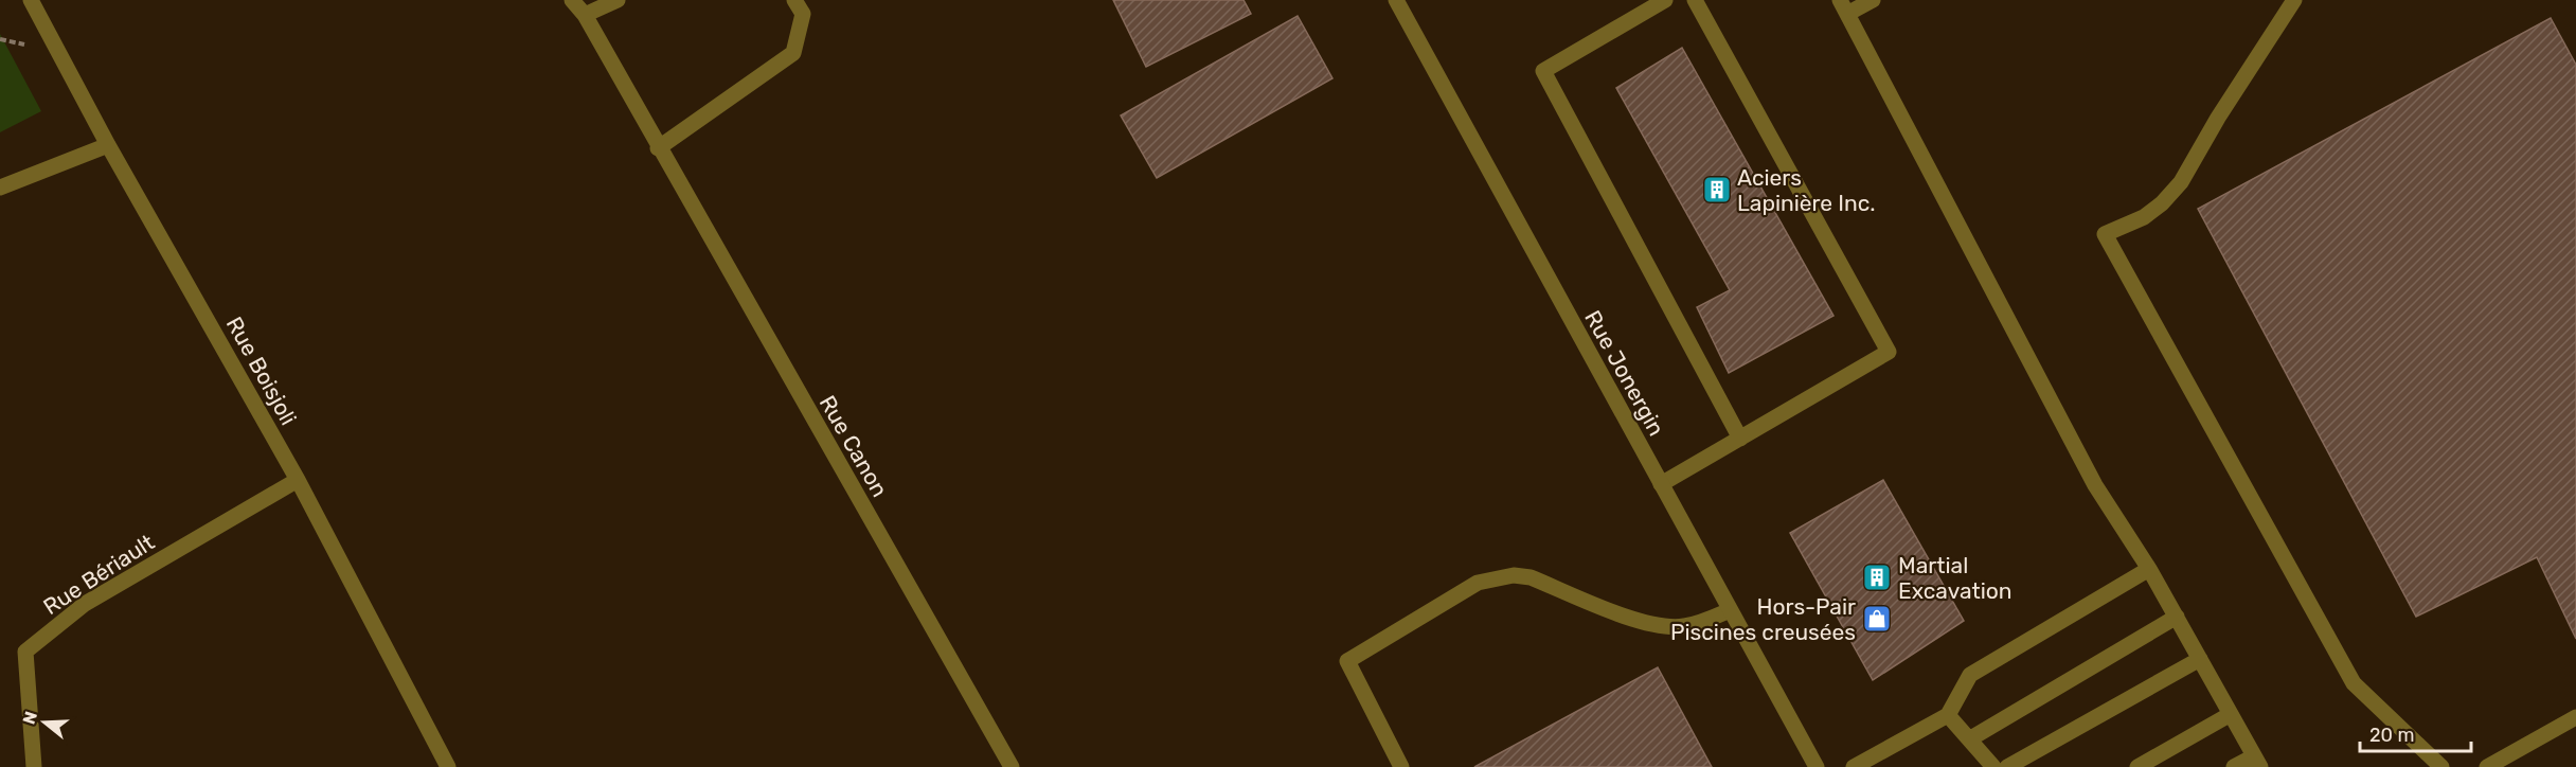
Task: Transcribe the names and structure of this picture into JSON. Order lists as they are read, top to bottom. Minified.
{"streets":{"street":["Rue Boisjoli","Rue Jonergin","Rue Canon","Rue Bériault"]},"crossings":[["Rue Boisjoli","Rue Bériault"]],"places":{"building":["Aciers Lapinière Inc.","Martial Excavation"],"shop":["Hors-Pair Piscines creusées"]},"scale_bar":"20 m","north":"left"}
